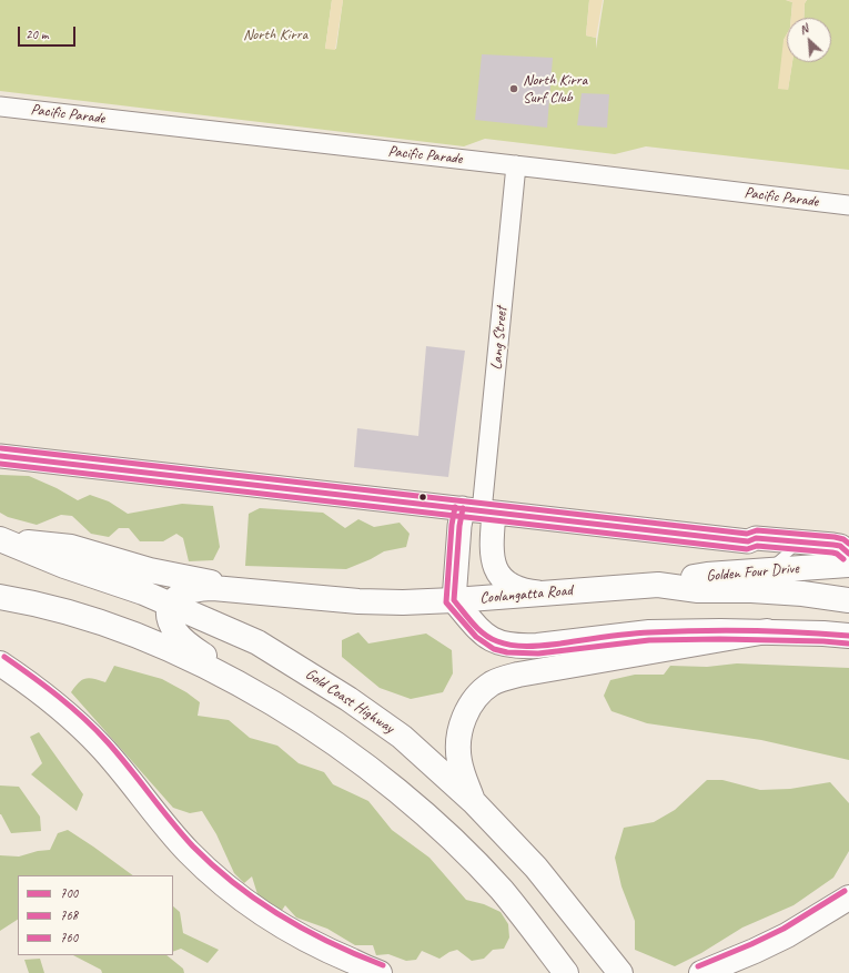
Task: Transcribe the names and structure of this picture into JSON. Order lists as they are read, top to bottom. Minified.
{"streets":{"main road":["Golden Four Drive","Coolangatta Road","Gold Coast Highway"],"street":["Pacific Parade","Lang Street"]},"crossings":[["Pacific Parade","Lang Street"],["Lang Street","Golden Four Drive"],["Golden Four Drive","Coolangatta Road"]],"parks":["North Kirra"],"places":["North Kirra Surf Club"],"lines":["transit line 760","transit line 700","transit line 768"],"legend":["700","768","760"],"scale_bar":"20 m","north":"top left"}
